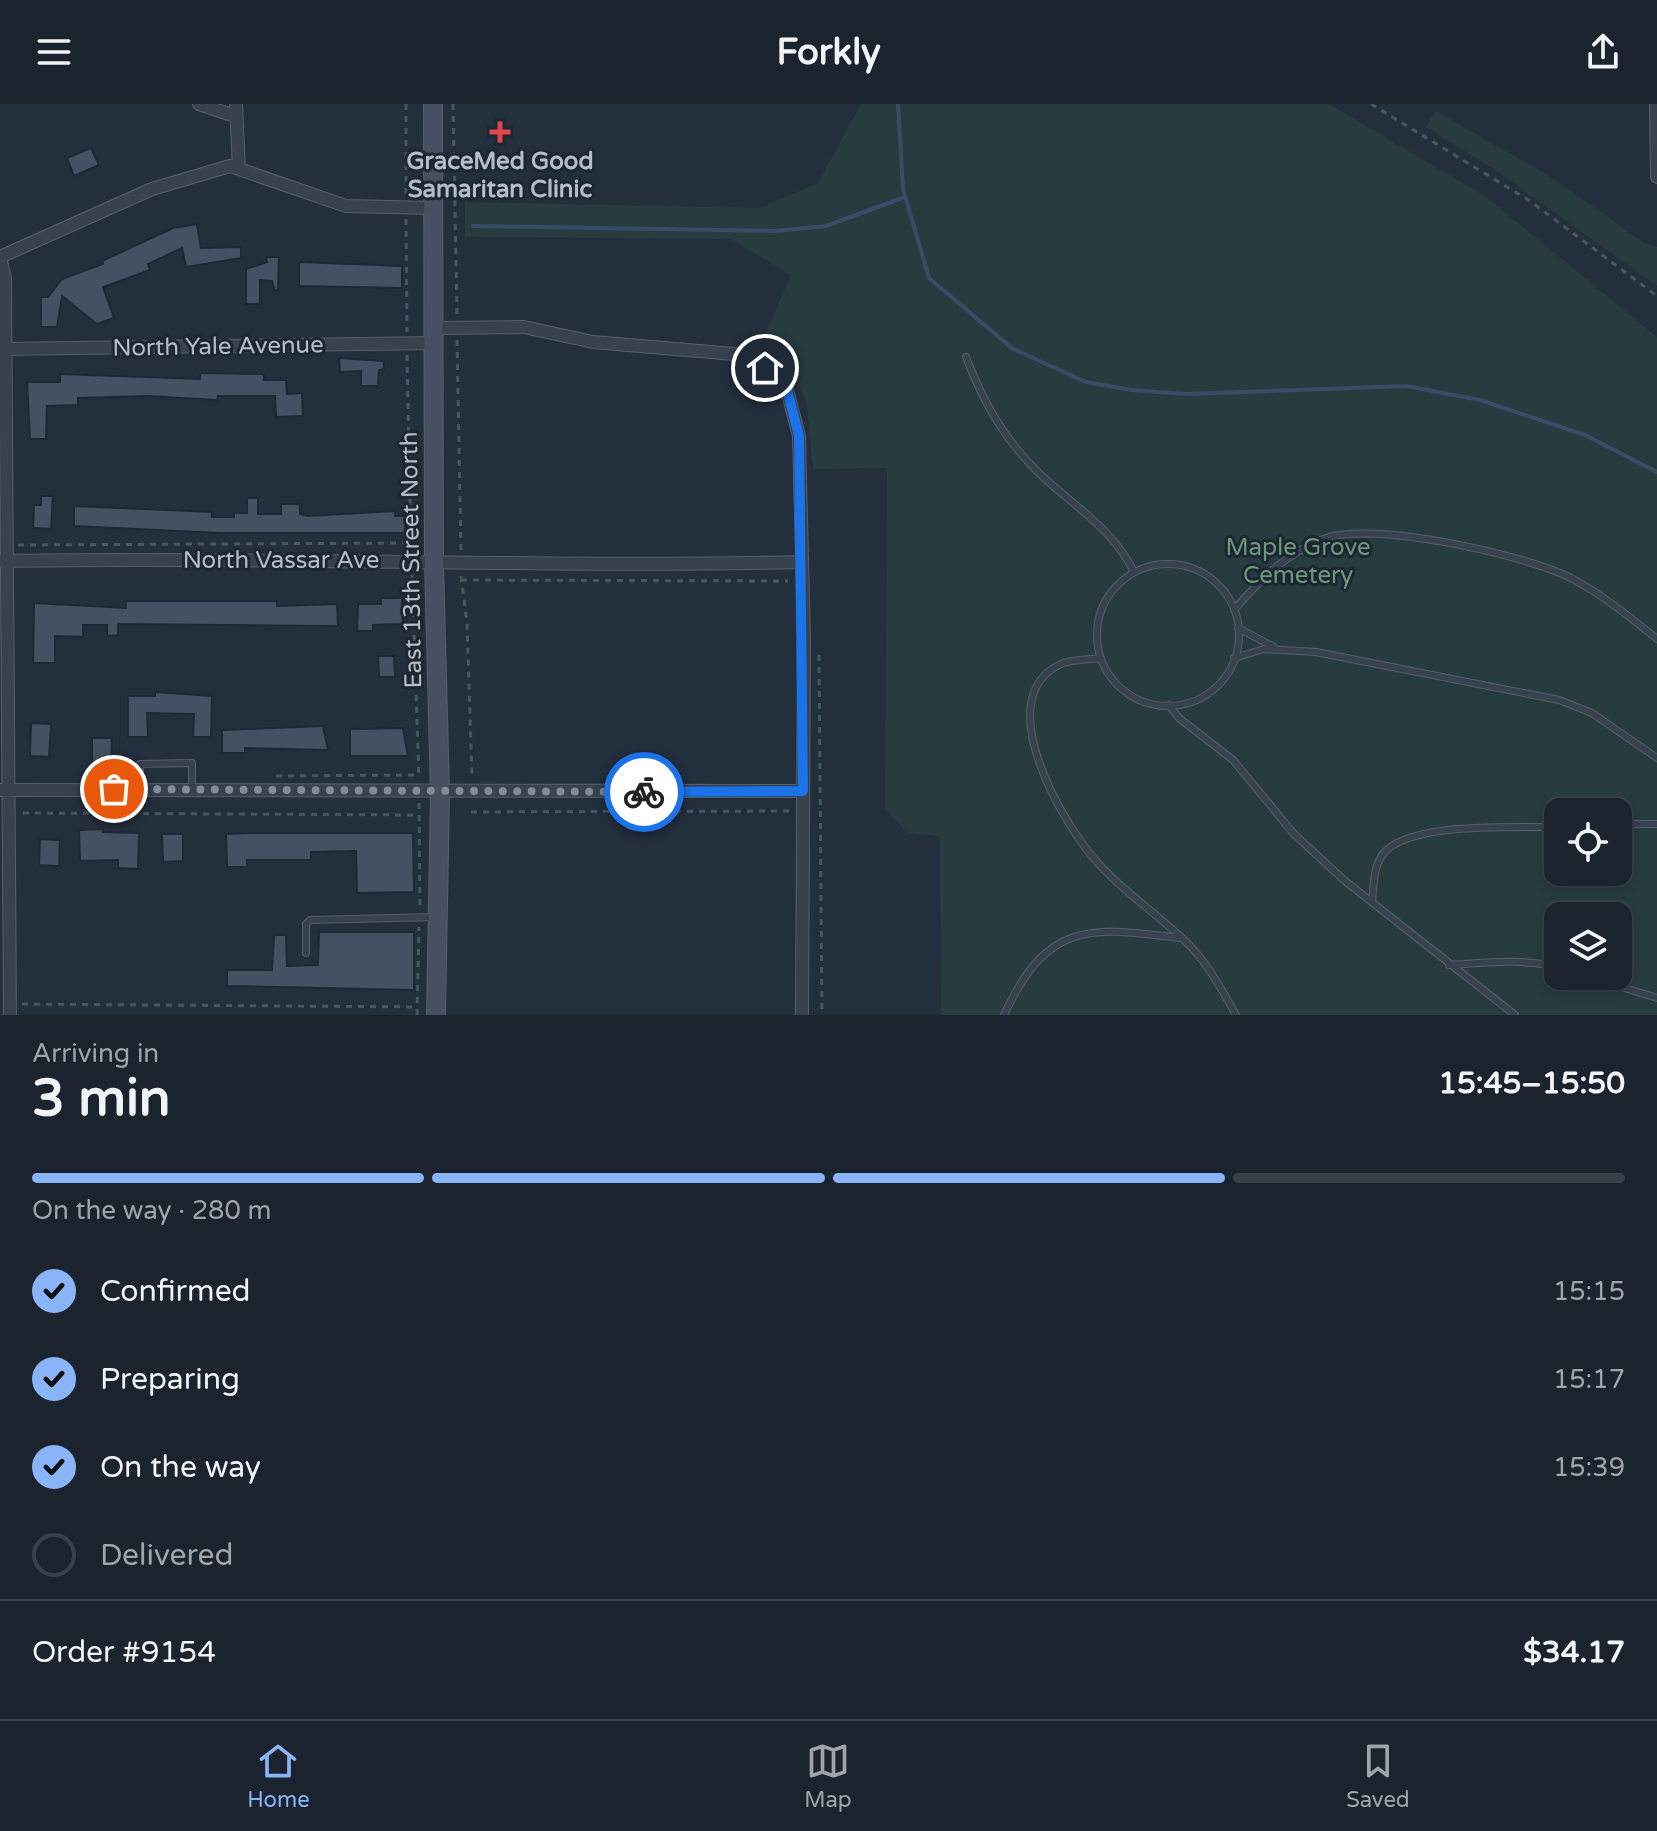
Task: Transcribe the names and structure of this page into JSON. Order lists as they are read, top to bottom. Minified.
{"streets":{"main road":["East 13th Street North"],"street":["North Yale Avenue","North Vassar Ave"]},"crossings":[["North Yale Avenue","North Vassar Ave"],["North Yale Avenue","East 13th Street North"],["North Vassar Ave","East 13th Street North"]],"parks":["Maple Grove Cemetery"],"places":{"health":["GraceMed Good Samaritan Clinic"]},"page":{"header":"Forkly","heading":["3 min","Arriving in","15:45–15:50"],"panel":["Order #9154","$34.17"],"bar":"On the way · 280 m","list":[["Confirmed","15:15"],["Preparing","15:17"],["On the way","15:39"],"Delivered"],"tabs":["Home","Map","Saved"]}}
